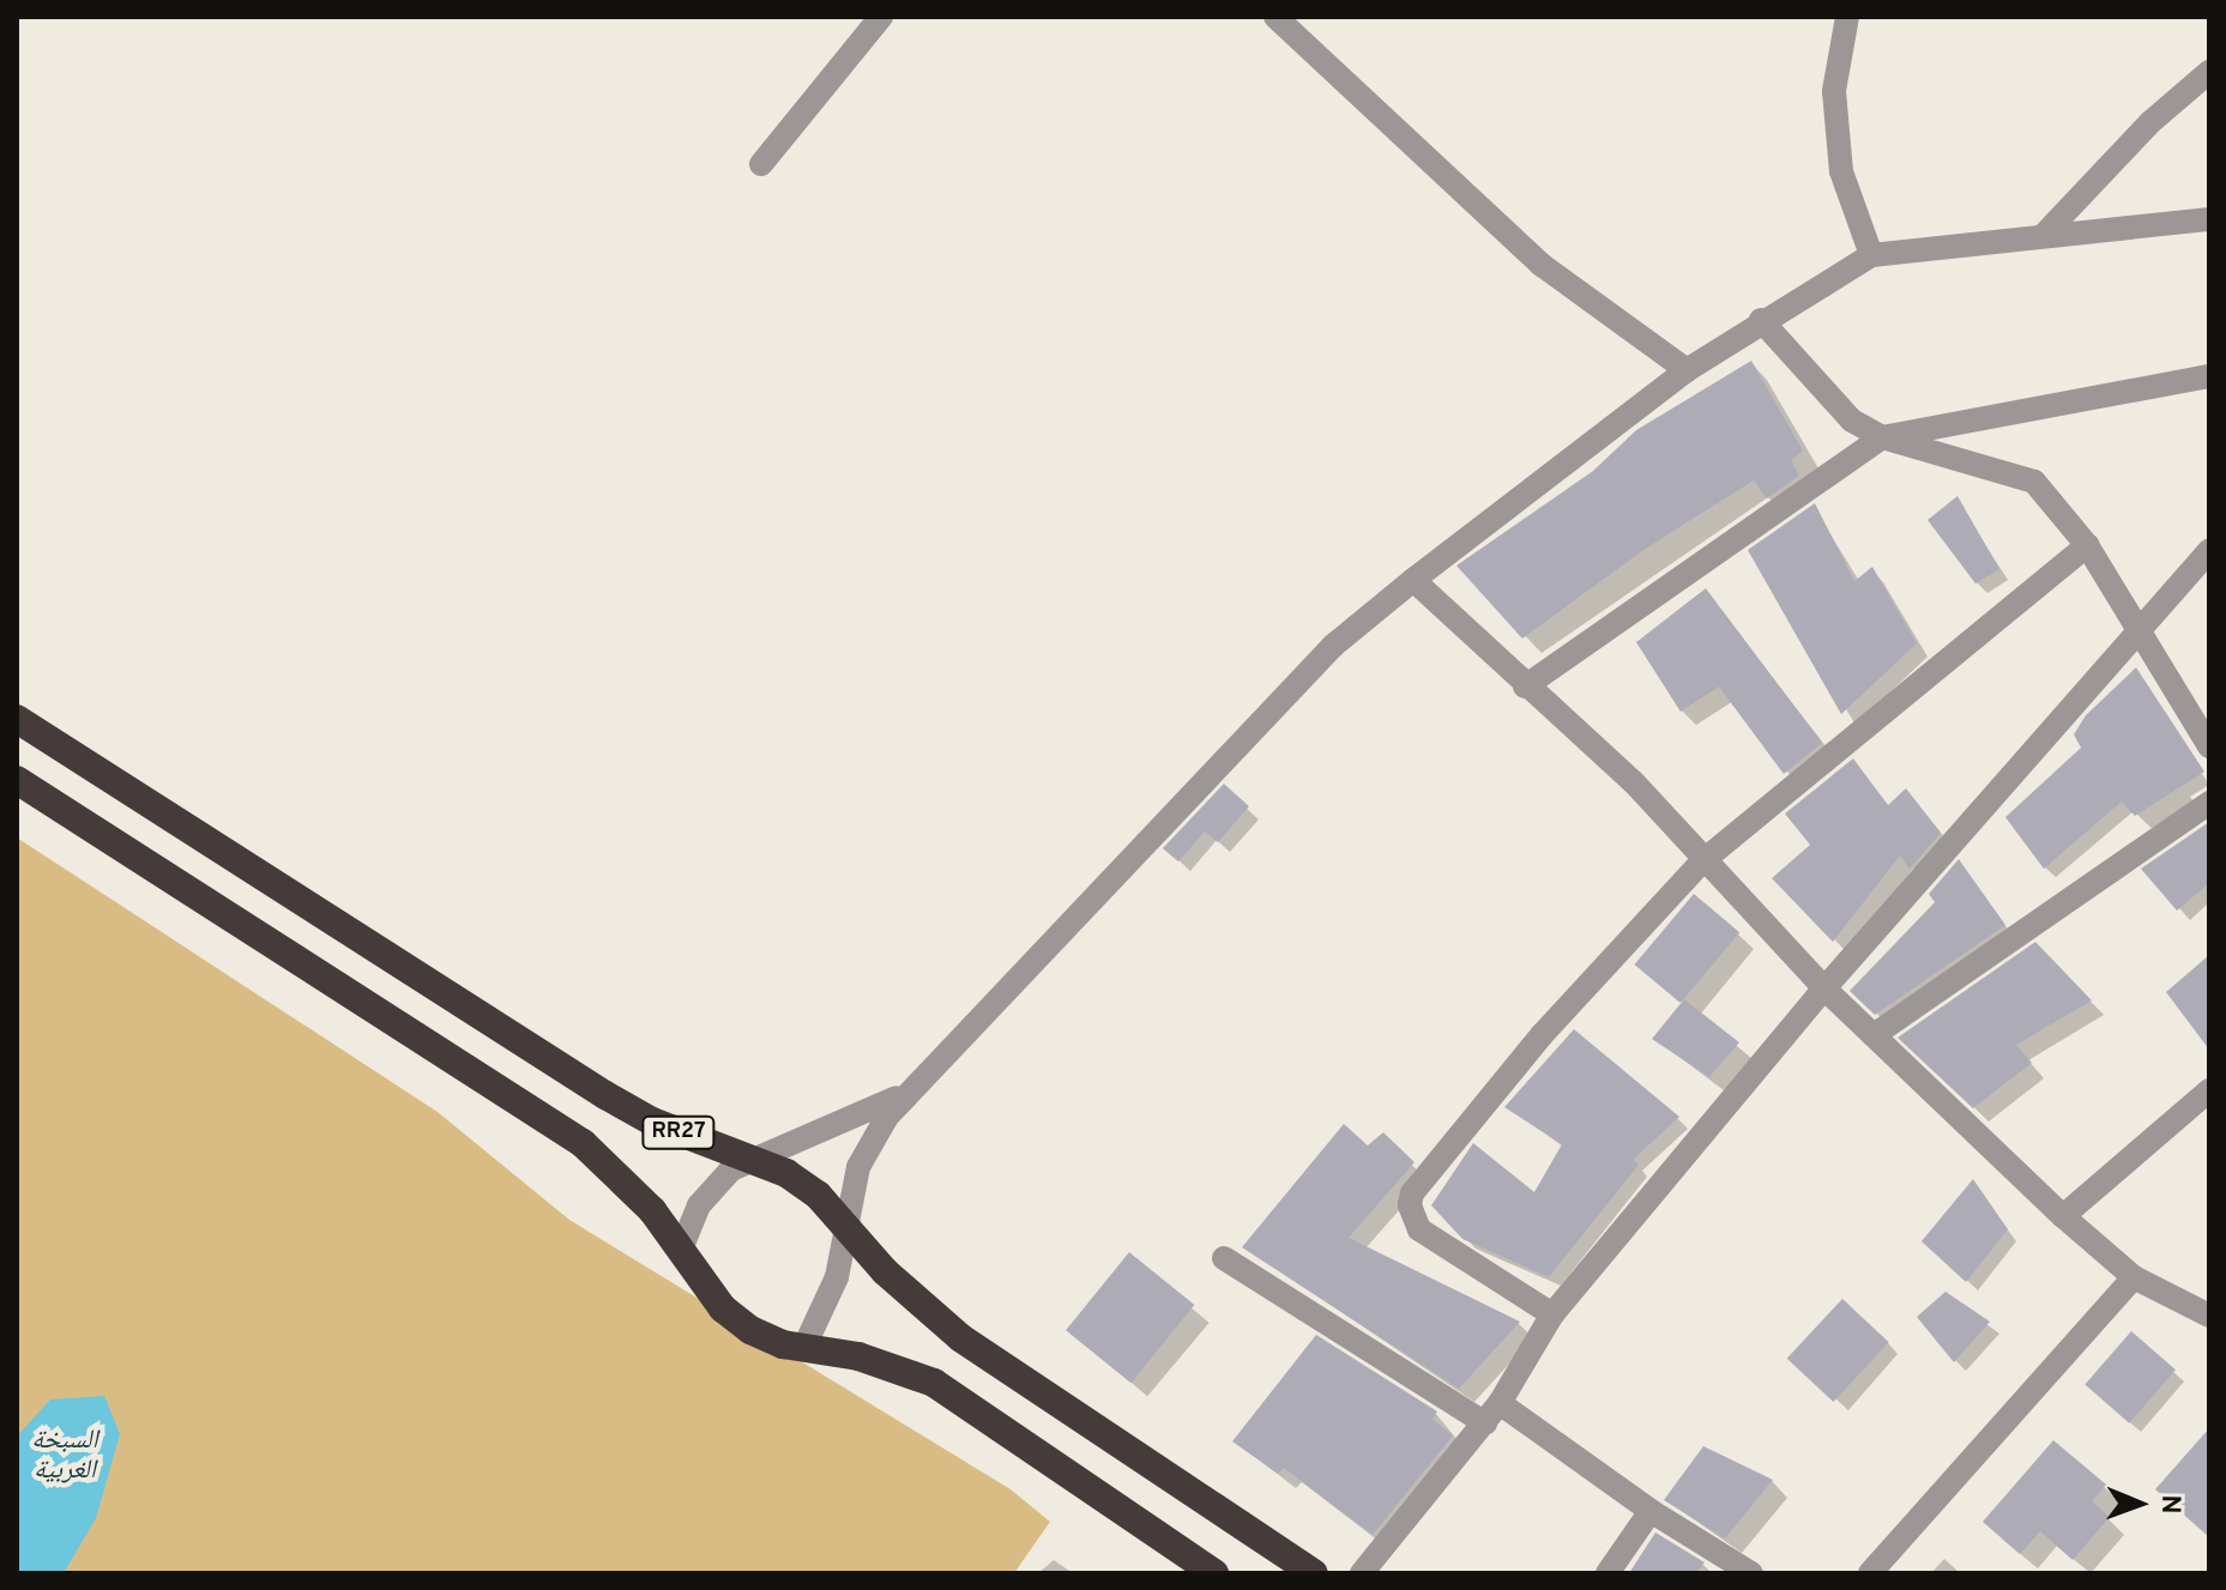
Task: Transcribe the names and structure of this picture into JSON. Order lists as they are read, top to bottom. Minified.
{"streets":{"highway":["RR27"]},"water":["السبخة الغربية"],"north":"right"}
